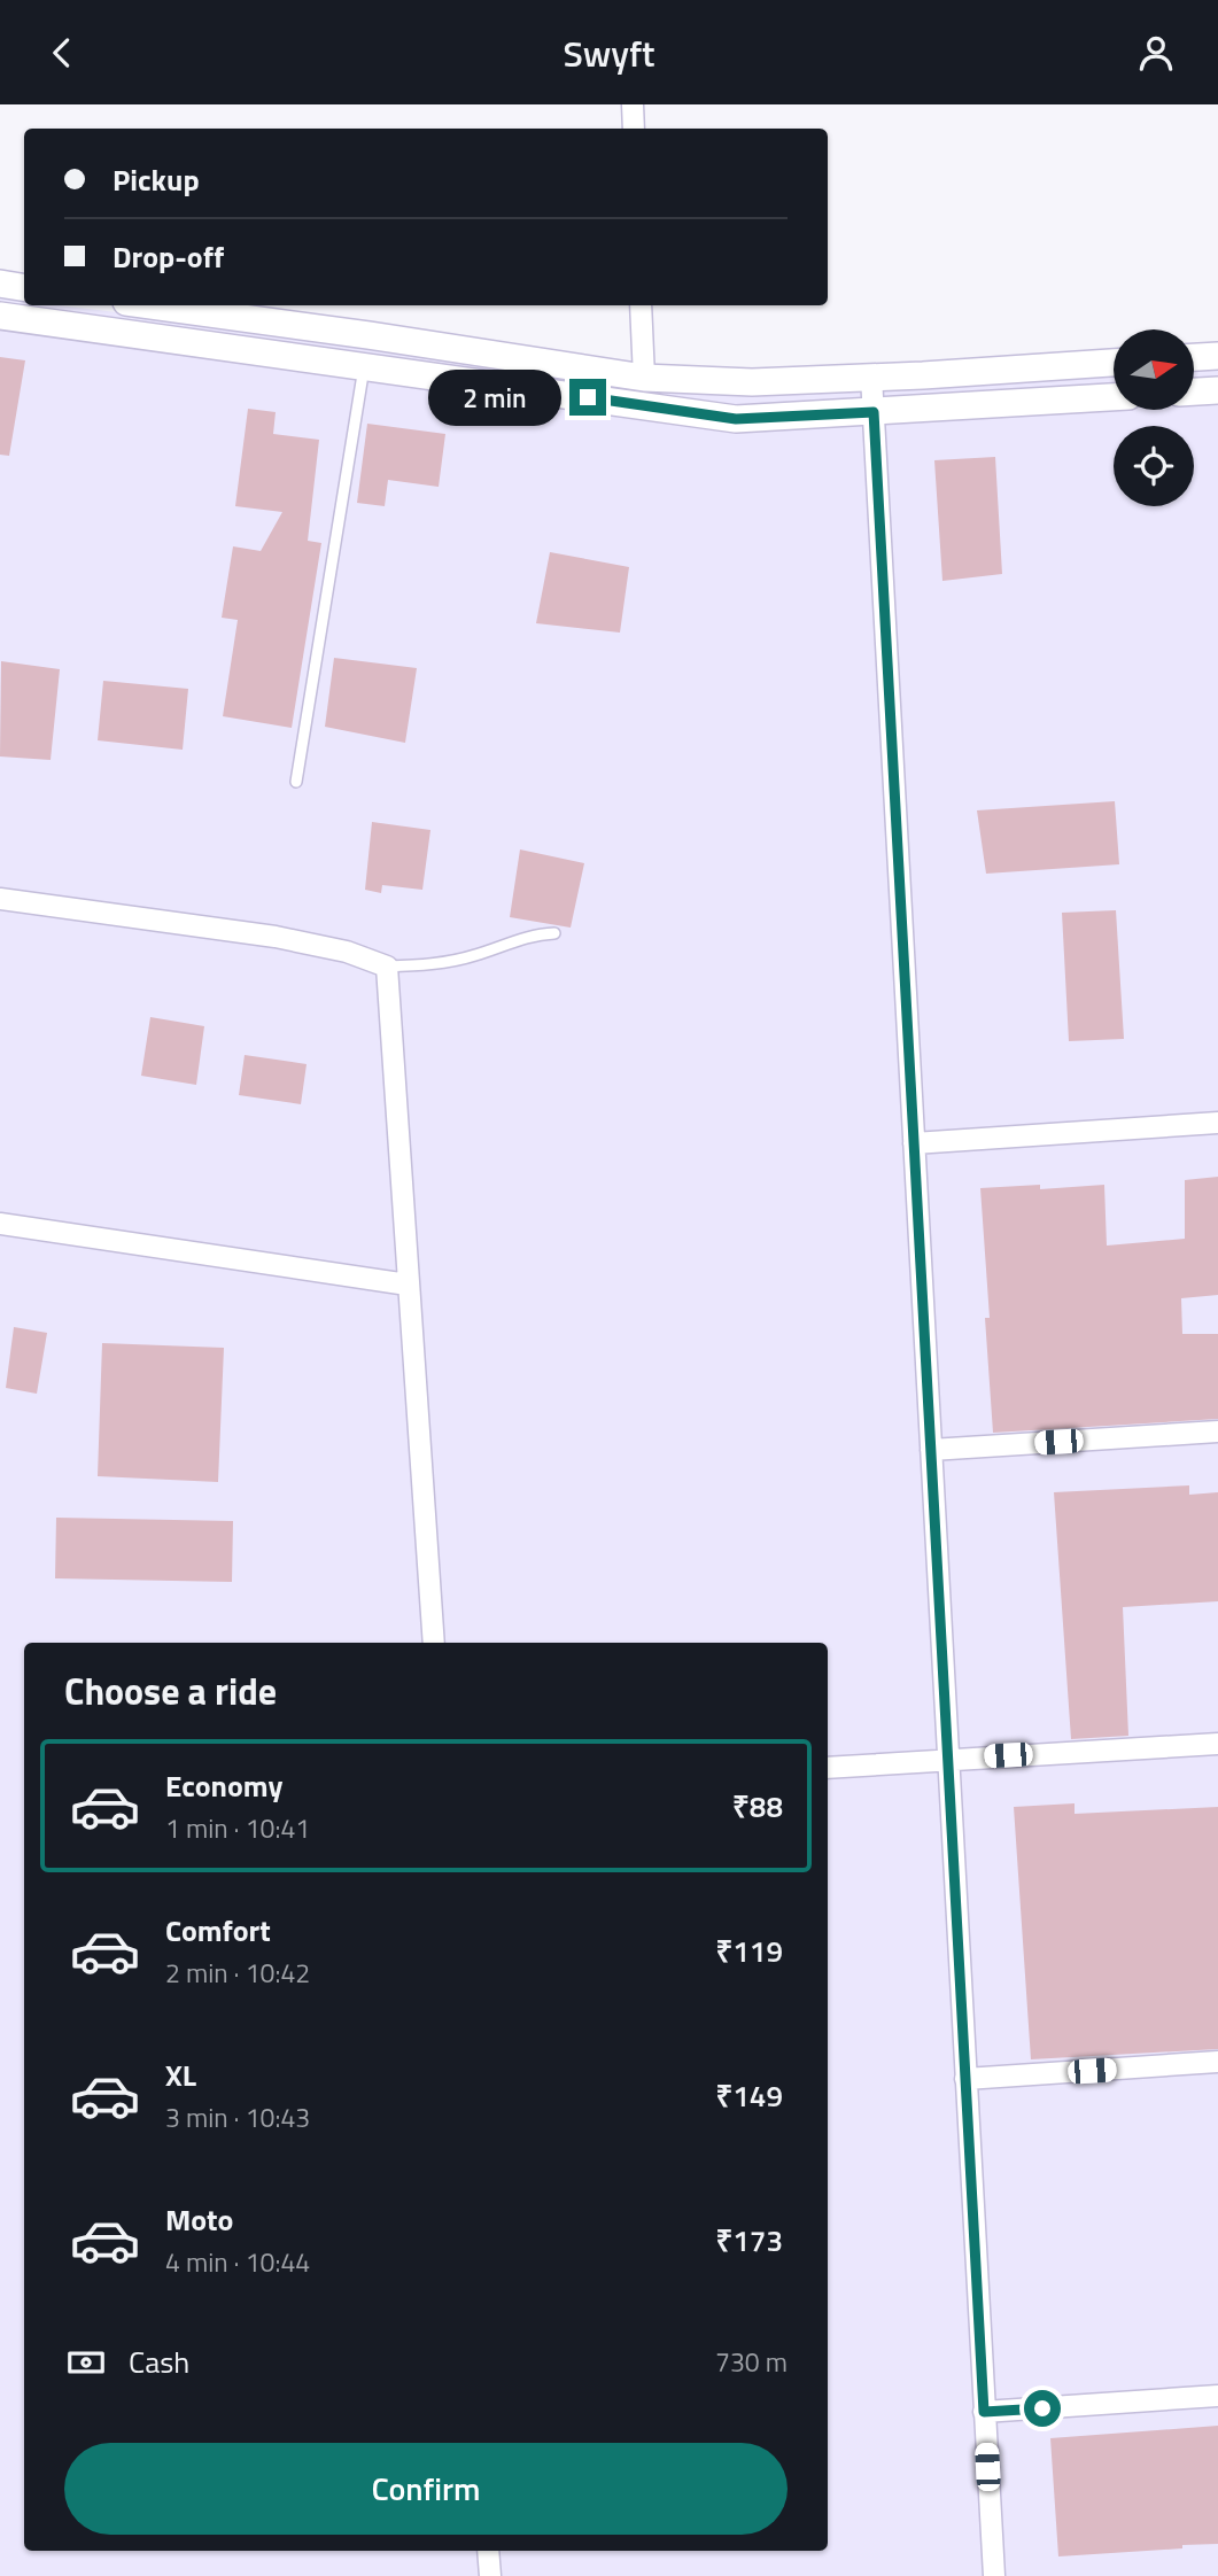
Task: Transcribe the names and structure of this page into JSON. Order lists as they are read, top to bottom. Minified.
{"north":"right","page":{"header":"Swyft","banner":["Pickup","Drop-off"],"bubble":"2 min","heading":"Choose a ride","list":[{"name":"Economy","note":"1 min · 10:41","value":"₹88"},{"name":"Comfort","note":"2 min · 10:42","value":"₹119"},{"name":"XL","note":"3 min · 10:43","value":"₹149"},{"name":"Moto","note":"4 min · 10:44","value":"₹173"}],"pay":["Cash","730 m"],"buttons":"Confirm"}}
